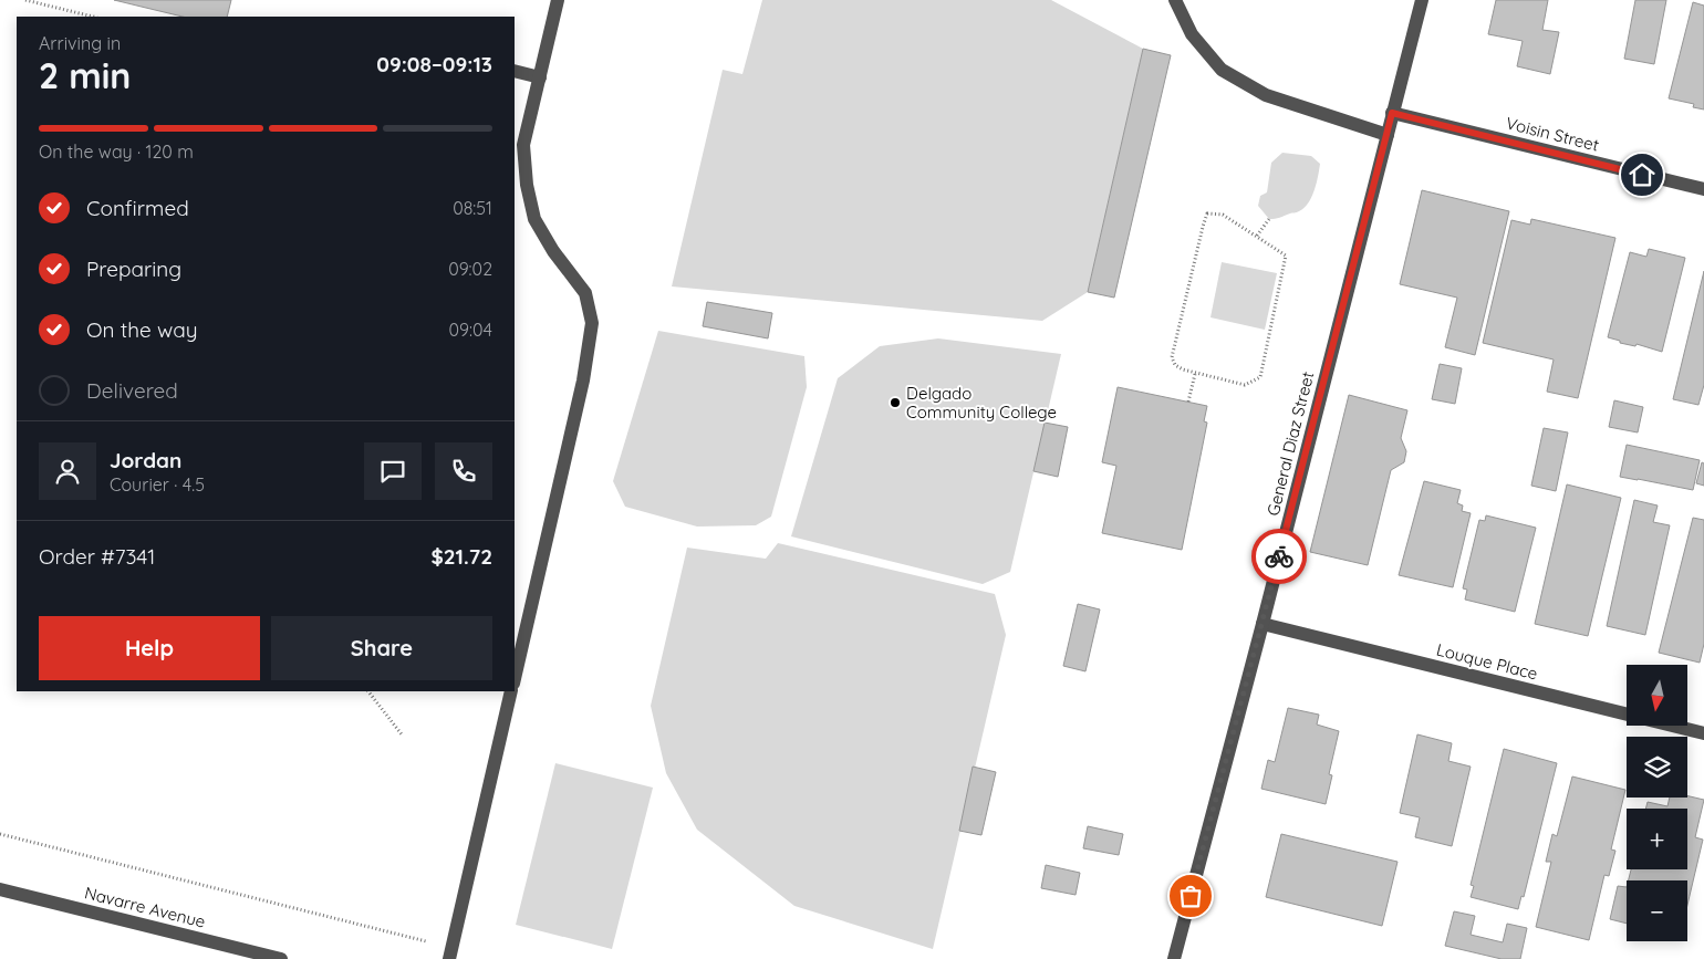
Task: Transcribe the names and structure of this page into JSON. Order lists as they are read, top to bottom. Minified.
{"streets":{"street":["Voisin Street","General Diaz Street","Louque Place","Navarre Avenue"]},"crossings":[["Voisin Street","General Diaz Street"],["General Diaz Street","Louque Place"]],"places":["Delgado Community College"],"north":"bottom","page":{"heading":["2 min","Arriving in","09:08–09:13"],"panel":["Jordan","Courier · 4.5","Order #7341","$21.72"],"bar":"On the way · 120 m","list":[["Confirmed","08:51"],["Preparing","09:02"],["On the way","09:04"],"Delivered"],"buttons":["Help","Share"],"map_buttons":["+","−"]}}
